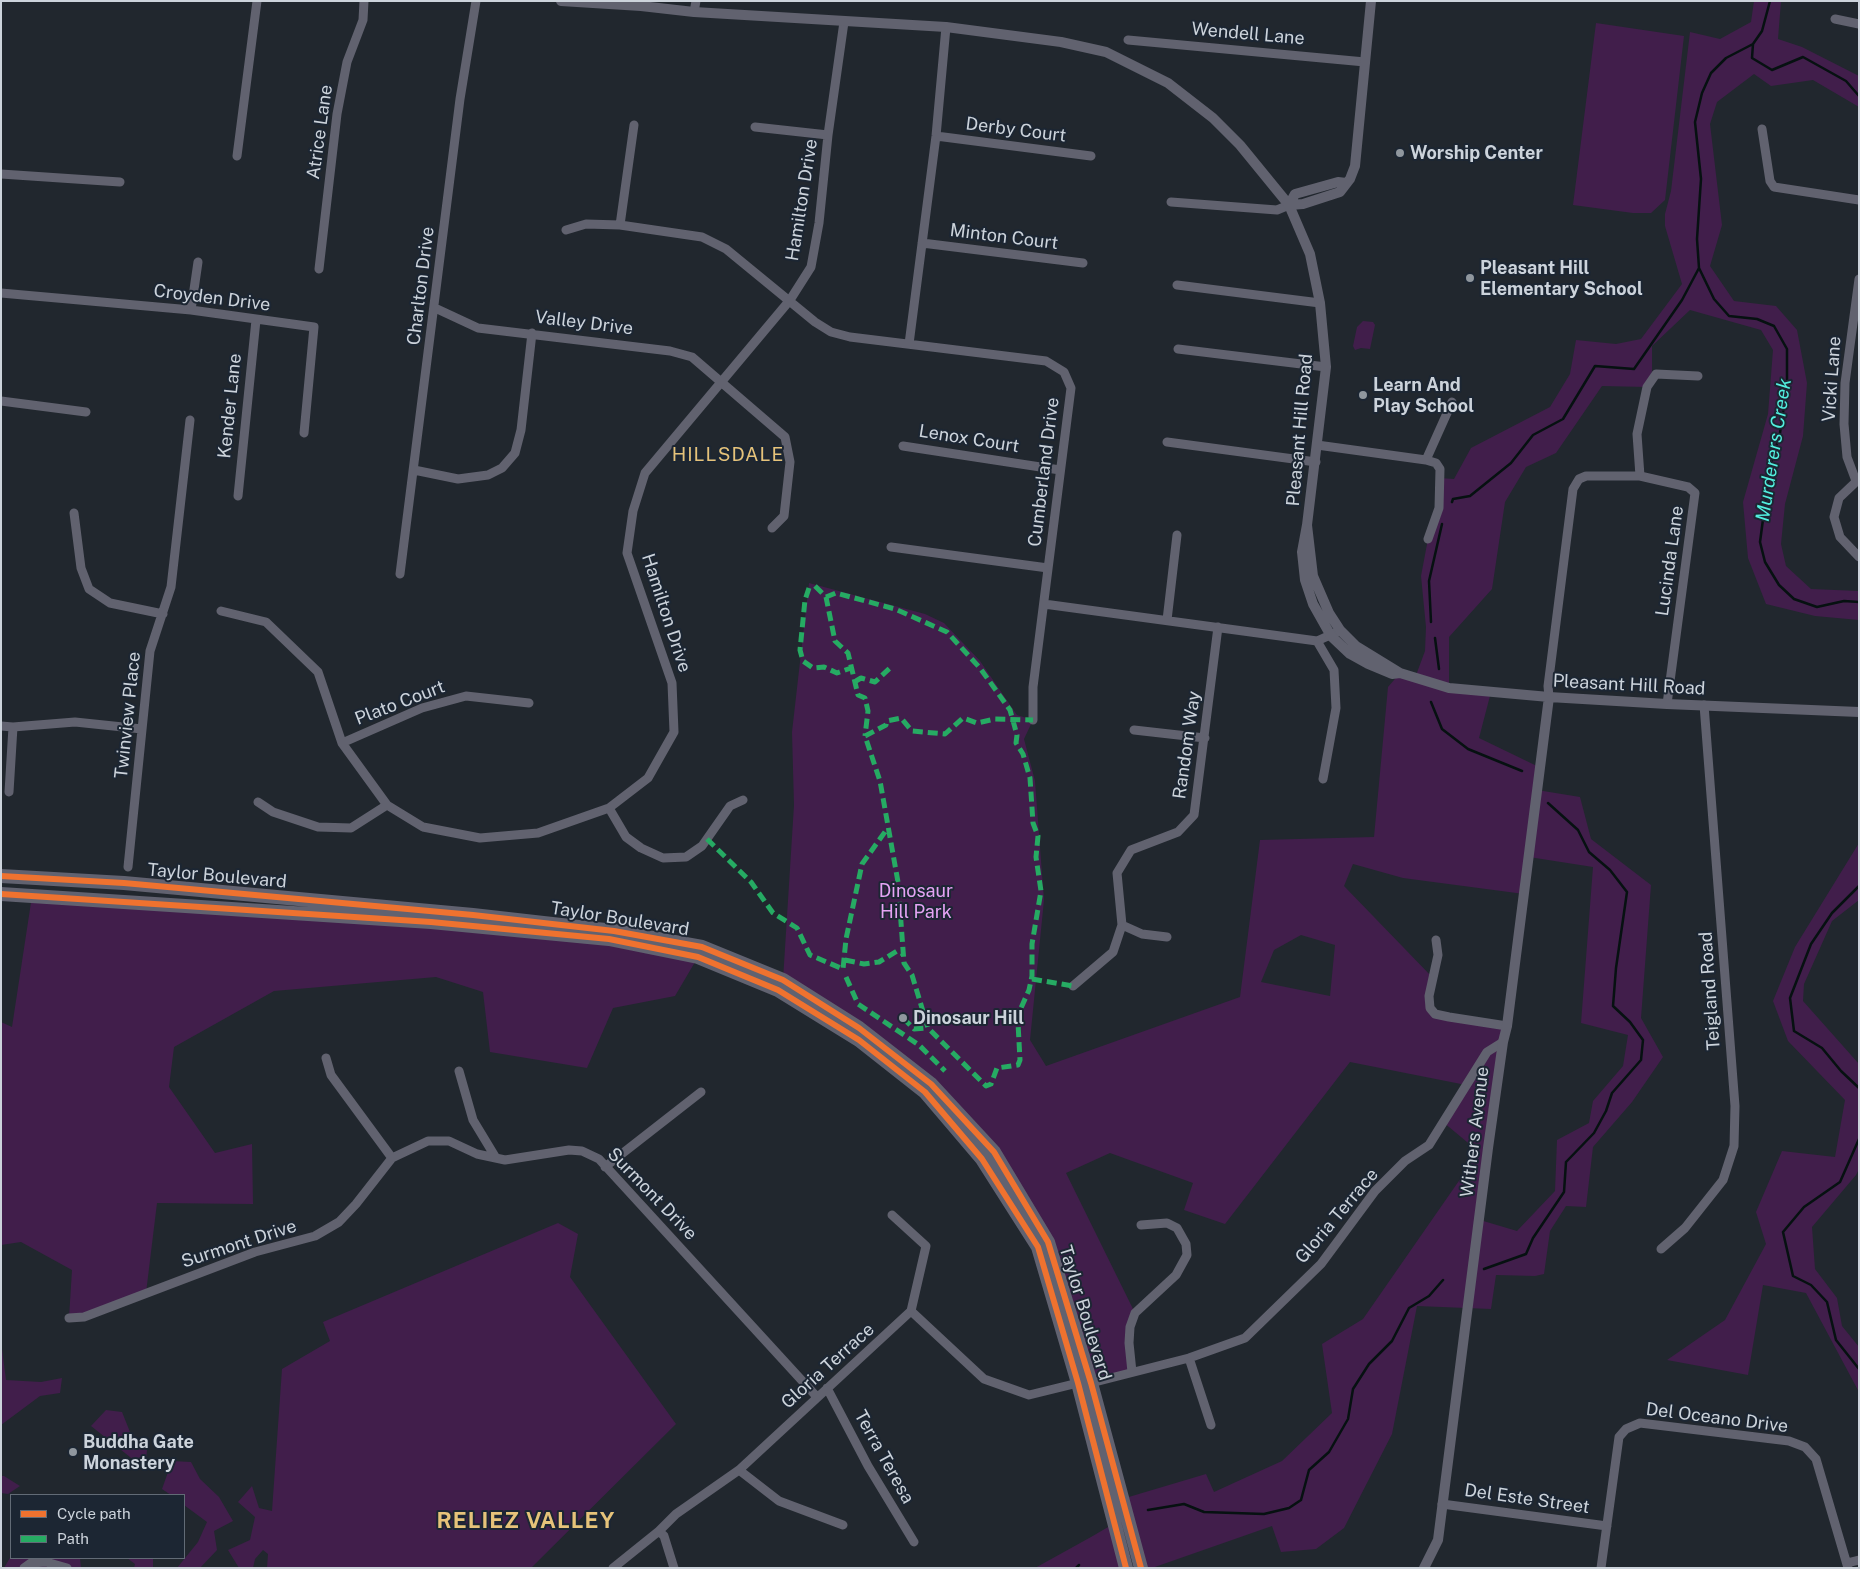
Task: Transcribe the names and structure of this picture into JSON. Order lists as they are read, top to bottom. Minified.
{"streets":{"main road":["Taylor Boulevard"],"street":["Wendell Lane","Derby Court","Atrice Lane","Hamilton Drive","Minton Court","Charlton Drive","Croyden Drive","Valley Drive","Vicki Lane","Kender Lane","Pleasant Hill Road","Lenox Court","Cumberland Drive","Lucinda Lane","Plato Court","Twinview Place","Random Way","Teigland Road","Withers Avenue","Surmont Drive","Gloria Terrace","Del Oceano Drive","Terra Teresa","Del Este Street"]},"crossings":[["Hamilton Drive","Valley Drive"],["Hamilton Drive","Pleasant Hill Road"],["Hamilton Drive","Cumberland Drive"],["Hamilton Drive","Plato Court"],["Charlton Drive","Valley Drive"],["Croyden Drive","Kender Lane"],["Pleasant Hill Road","Lucinda Lane"],["Pleasant Hill Road","Teigland Road"],["Pleasant Hill Road","Withers Avenue"],["Lenox Court","Cumberland Drive"],["Lucinda Lane","Withers Avenue"],["Taylor Boulevard","Gloria Terrace"],["Withers Avenue","Gloria Terrace"],["Withers Avenue","Del Este Street"],["Surmont Drive","Gloria Terrace"],["Gloria Terrace","Terra Teresa"],["Del Oceano Drive","Del Este Street"]],"districts":["HILLSDALE","RELIEZ VALLEY"],"water":["Murderers Creek"],"parks":["Dinosaur Hill Park"],"places":["Worship Center","Pleasant Hill Elementary School","Learn And Play School","Dinosaur Hill","Buddha Gate Monastery"],"legend":["Cycle path","Path"]}
